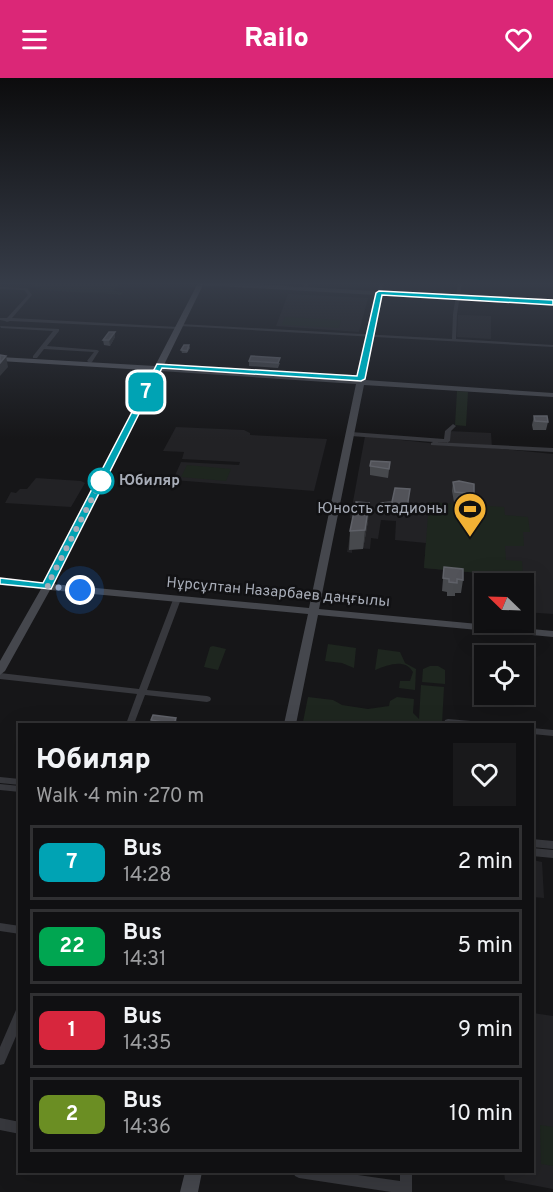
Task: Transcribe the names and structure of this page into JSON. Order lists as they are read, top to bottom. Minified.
{"streets":{"street":["Нұрсұлтан Назарбаев даңғылы"]},"places":{"other":["Юбиляр"],"sports":["Юность стадионы"]},"lines":["bus line 7"],"north":"top left","page":{"header":"Railo","on_map":"7","heading":["Юбиляр","Walk · 4 min · 270 m"],"list":[{"mark":"7","name":"Bus","note":"14:28","value":"2 min"},{"mark":"22","name":"Bus","note":"14:31","value":"5 min"},{"mark":"1","name":"Bus","note":"14:35","value":"9 min"},{"mark":"2","name":"Bus","note":"14:36","value":"10 min"}]}}
